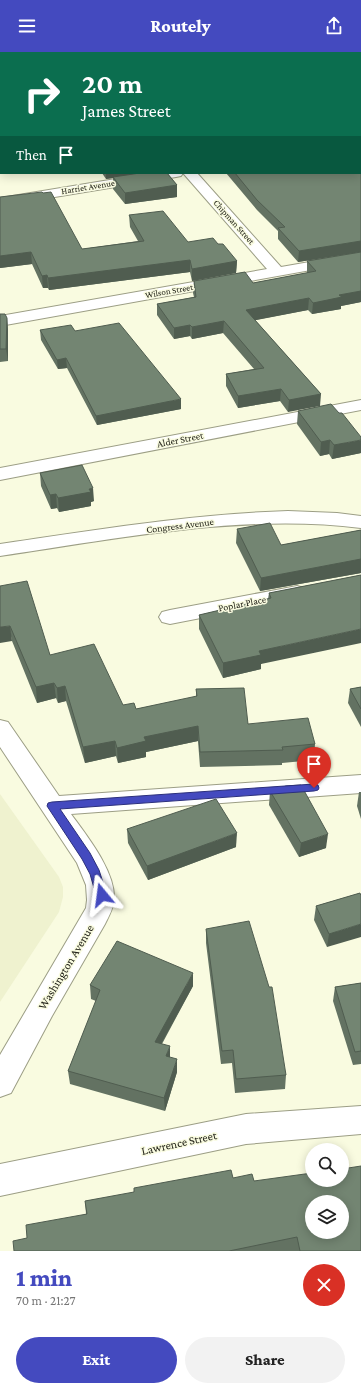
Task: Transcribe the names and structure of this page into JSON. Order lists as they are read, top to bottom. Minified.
{"streets":{"street":["Harriet Avenue","Chipman Street","Wilson Street","Alder Street","Congress Avenue","Poplar Place","Washington Avenue","Lawrence Street"]},"crossings":[["Chipman Street","Wilson Street"]],"page":{"header":"Routely","turn":["20 m","James Street"],"then":"Then","heading":["1 min","70 m · 21:27"],"buttons":["Exit","Share"]}}
